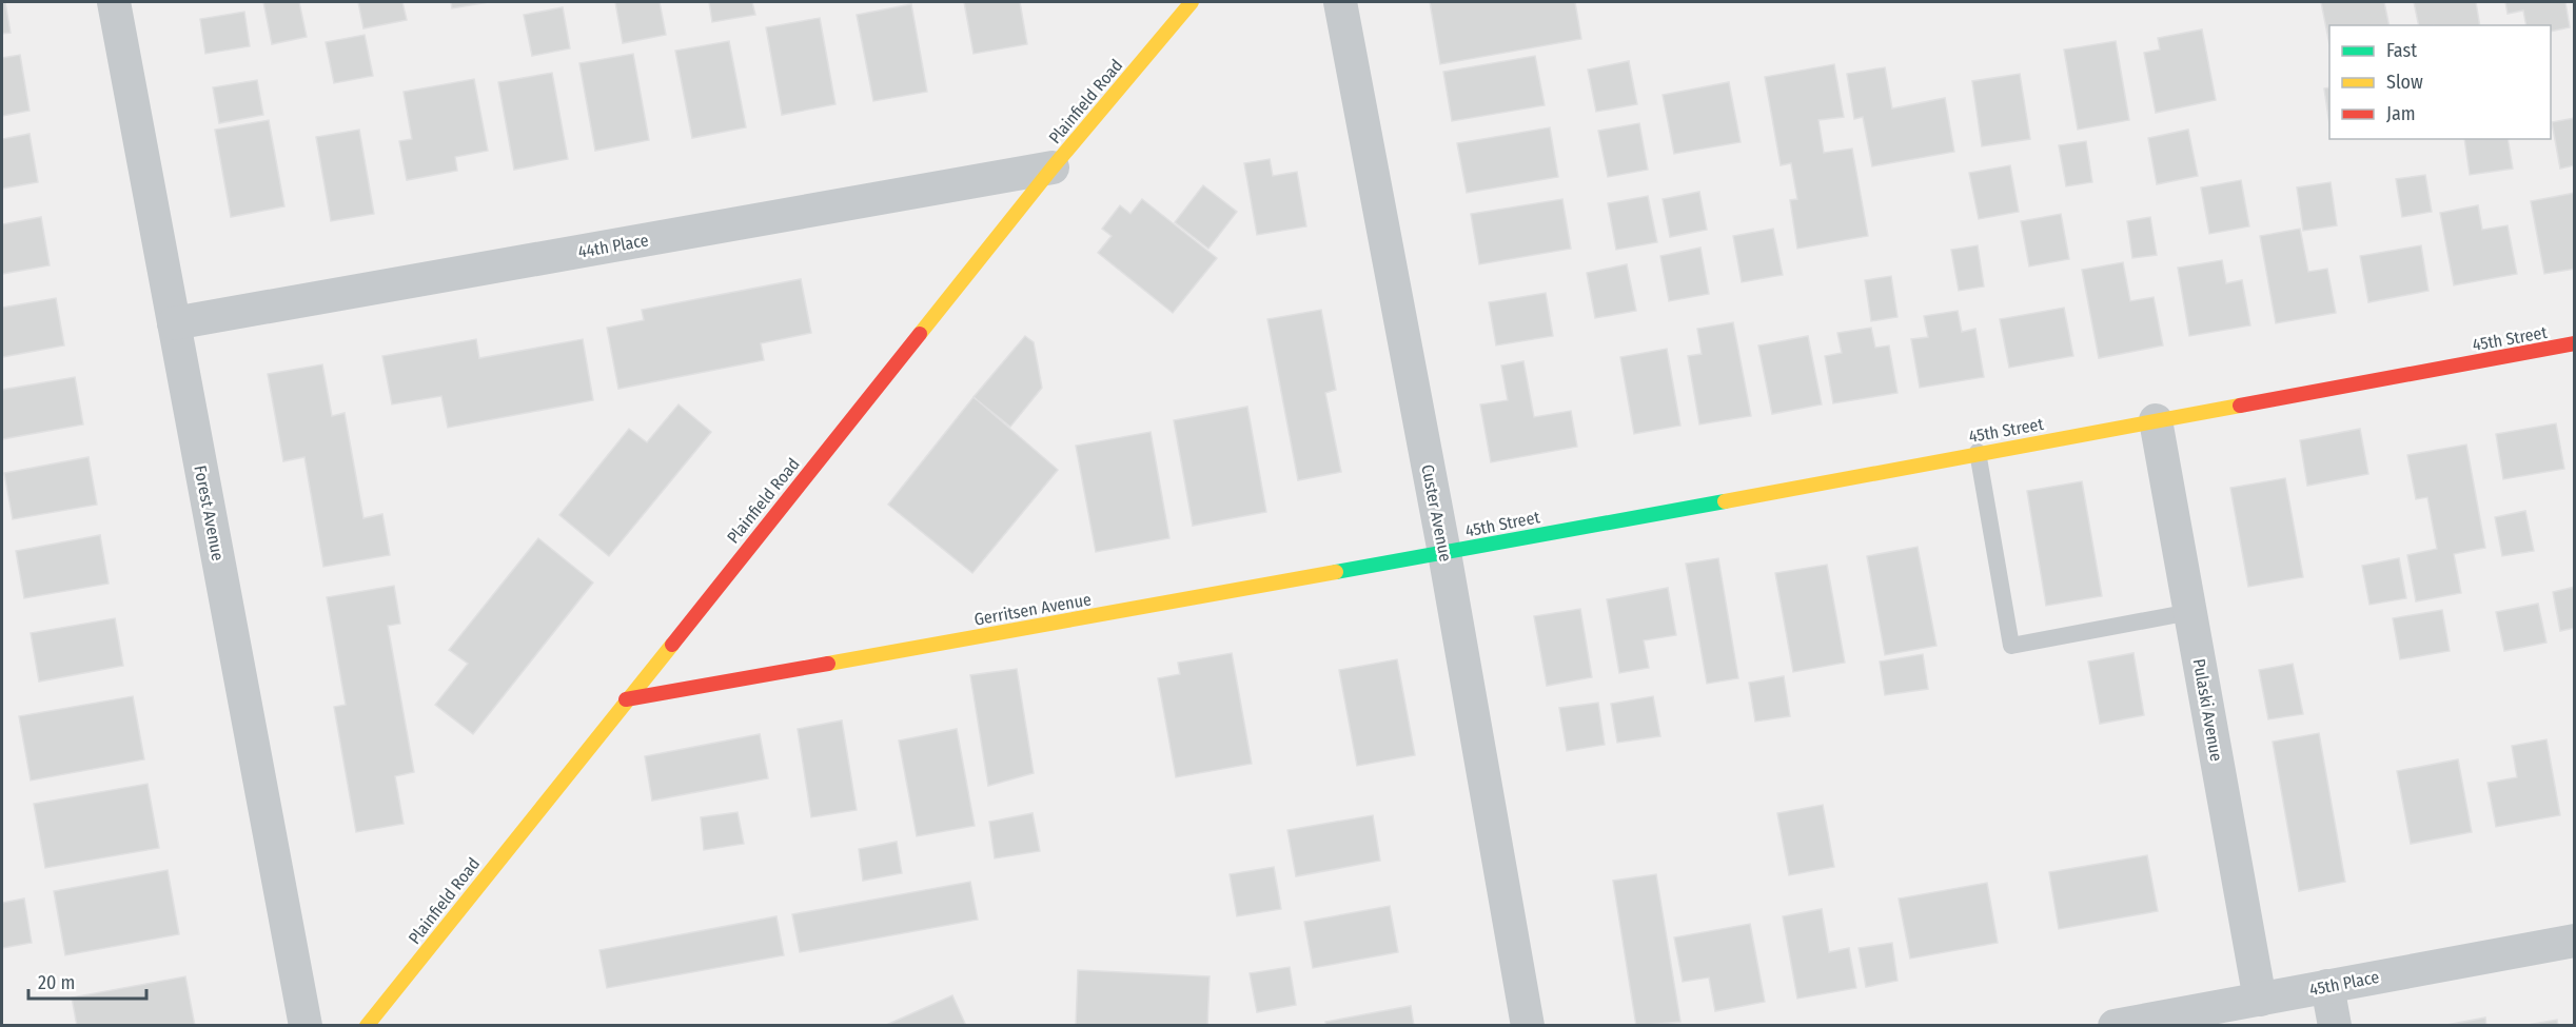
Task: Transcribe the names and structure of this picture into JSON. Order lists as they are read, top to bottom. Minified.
{"streets":{"street":["Plainfield Road","44th Place","45th Street","Forest Avenue","Custer Avenue","Gerritsen Avenue","Pulaski Avenue","45th Place"]},"crossings":[["Plainfield Road","44th Place"],["Plainfield Road","Gerritsen Avenue"],["44th Place","Forest Avenue"],["45th Street","Custer Avenue"],["45th Street","Gerritsen Avenue"],["45th Street","Pulaski Avenue"],["Custer Avenue","Gerritsen Avenue"],["Pulaski Avenue","45th Place"]],"legend":["Fast","Slow","Jam"],"scale_bar":"20 m"}
